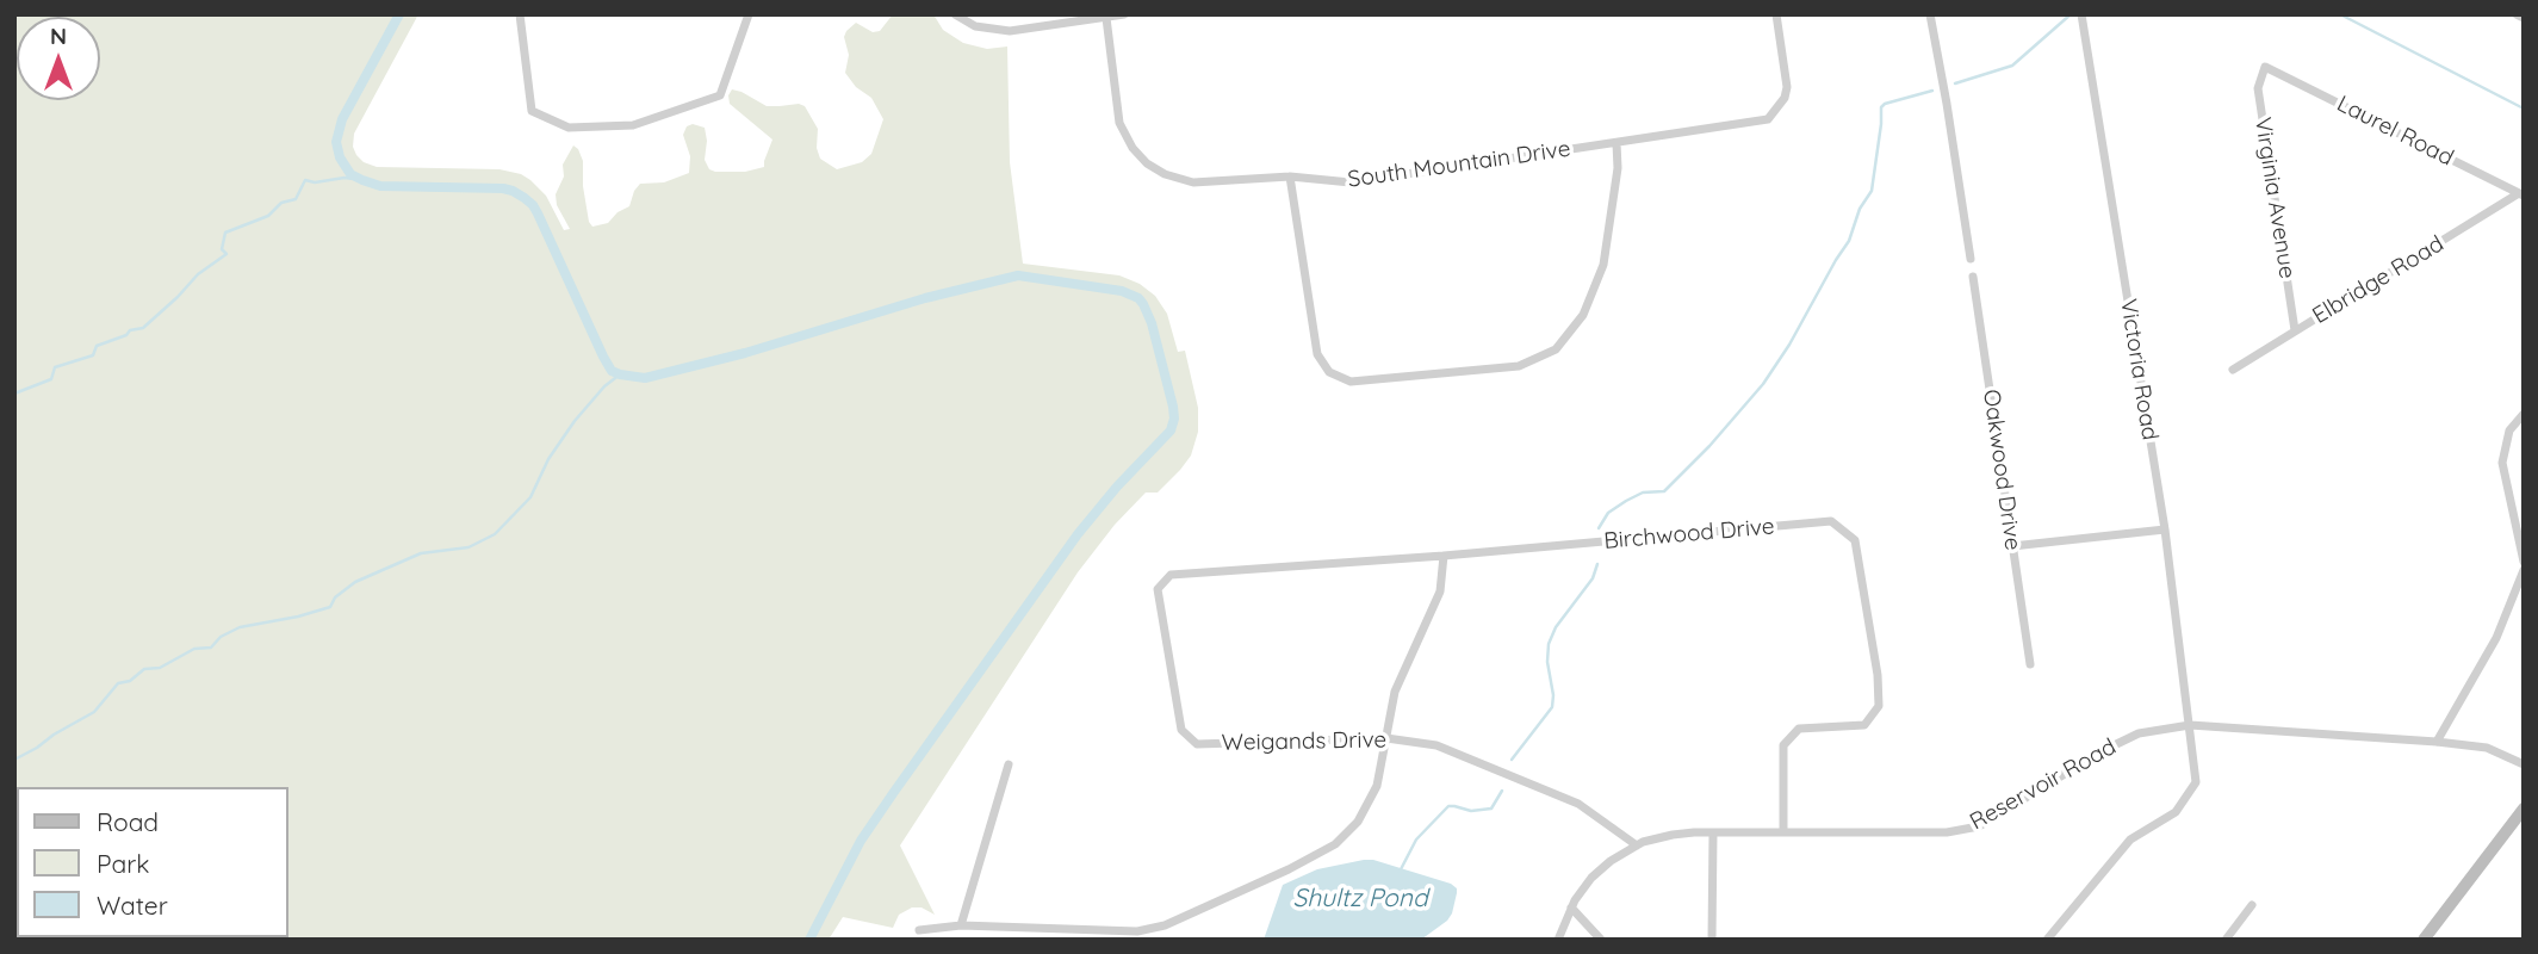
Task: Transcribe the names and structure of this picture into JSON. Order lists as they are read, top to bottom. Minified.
{"streets":{"street":["Laurel Road","South Mountain Drive","Virginia Avenue","Elbridge Road","Victoria Road","Oakwood Drive","Birchwood Drive","Weigands Drive","Reservoir Road"]},"crossings":[["Laurel Road","Virginia Avenue"],["Laurel Road","Elbridge Road"],["Virginia Avenue","Elbridge Road"],["Victoria Road","Reservoir Road"],["Birchwood Drive","Weigands Drive"],["Birchwood Drive","Reservoir Road"],["Weigands Drive","Reservoir Road"]],"water":["Shultz Pond"],"legend":["Road","Park","Water"],"north":"top"}
